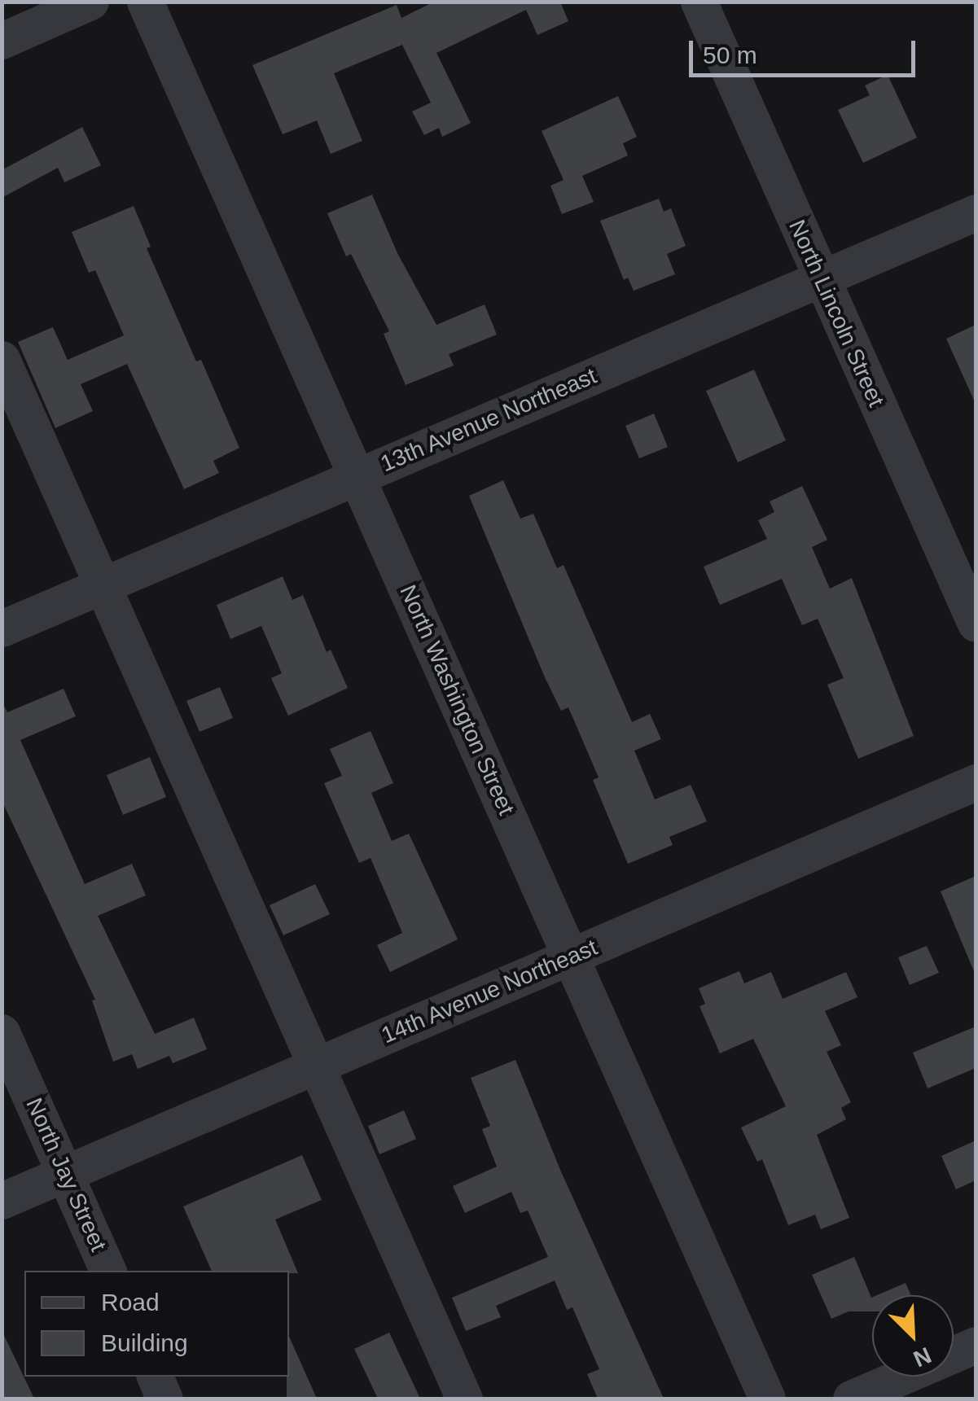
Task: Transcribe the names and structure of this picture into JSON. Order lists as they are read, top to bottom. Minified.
{"streets":{"street":["North Lincoln Street","13th Avenue Northeast","North Washington Street","14th Avenue Northeast","North Jay Street"]},"crossings":[["North Lincoln Street","13th Avenue Northeast"],["13th Avenue Northeast","North Washington Street"],["North Washington Street","14th Avenue Northeast"],["14th Avenue Northeast","North Jay Street"]],"legend":["Road","Building"],"scale_bar":"50 m","north":"bottom right"}
